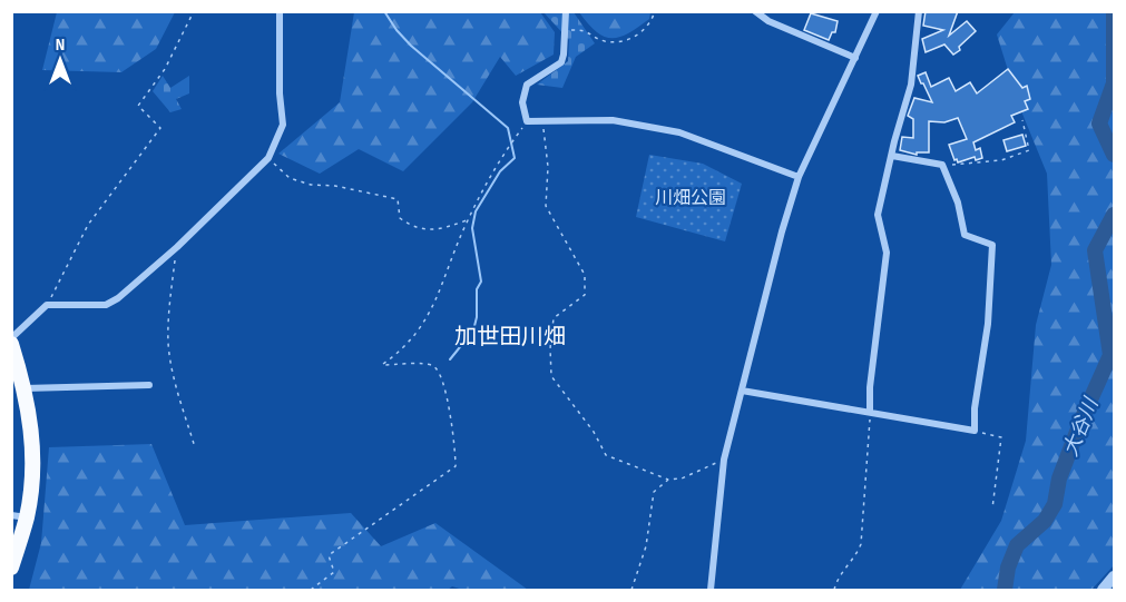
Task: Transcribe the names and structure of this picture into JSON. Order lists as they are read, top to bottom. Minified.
{"districts":["加世田川畑"],"water":["大谷川"],"parks":["川畑公園"],"north":"top"}
